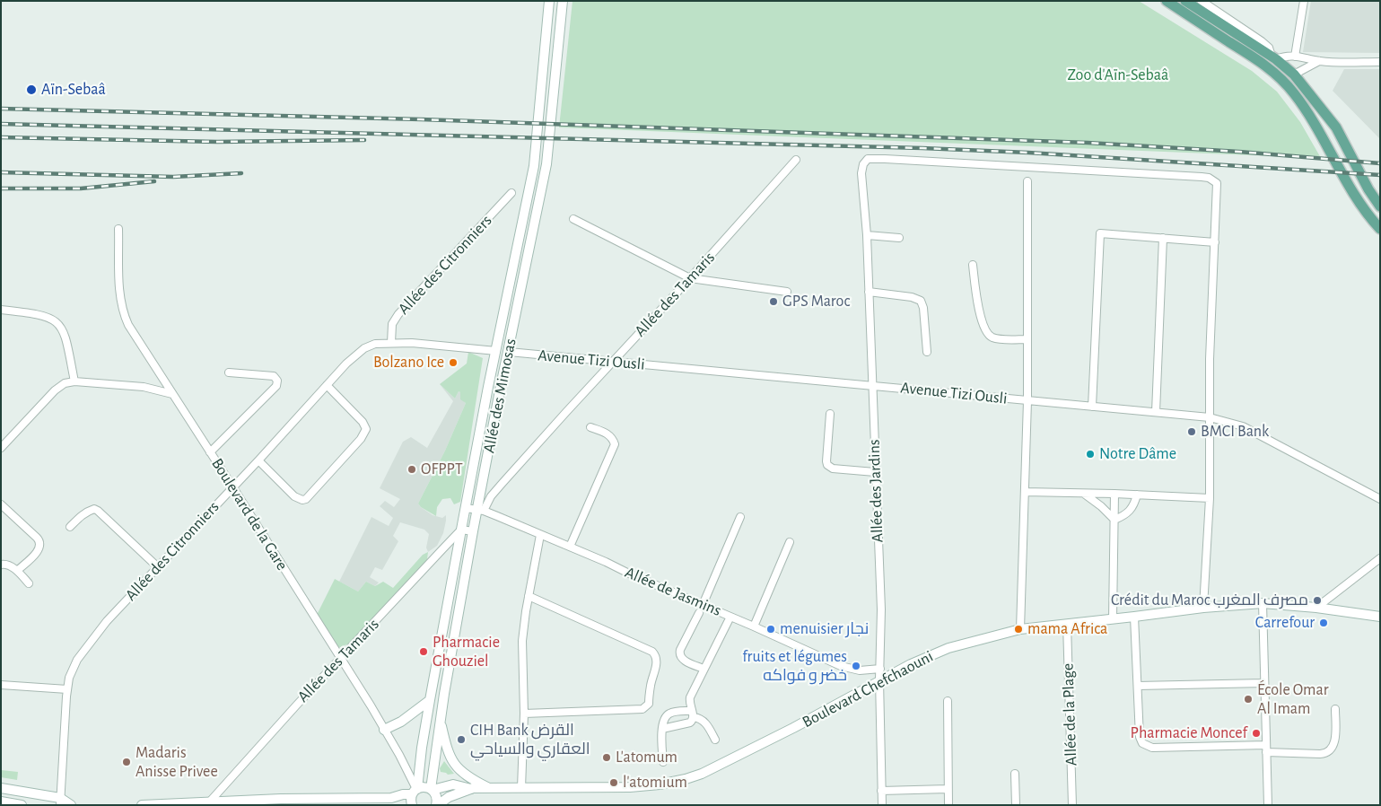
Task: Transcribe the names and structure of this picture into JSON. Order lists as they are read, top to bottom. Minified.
{"streets":{"main road":["Allée des Mimosas","Boulevard Chefchaouni"],"street":["Allée des Citronniers","Allée des Tamaris","Avenue Tizi Ousli","Allée des Jardins","Boulevard de la Gare","Allée de Jasmins","Allée de la Plage"]},"crossings":[["Allée des Citronniers","Boulevard de la Gare"],["Allée des Tamaris","Avenue Tizi Ousli"],["Allée des Tamaris","Allée des Mimosas"],["Allée des Tamaris","Boulevard de la Gare"],["Allée des Tamaris","Allée de Jasmins"],["Avenue Tizi Ousli","Allée des Mimosas"],["Avenue Tizi Ousli","Allée des Jardins"],["Allée des Mimosas","Boulevard de la Gare"],["Allée des Mimosas","Allée de Jasmins"],["Allée des Mimosas","Boulevard Chefchaouni"],["Allée des Jardins","Allée de Jasmins"],["Allée des Jardins","Boulevard Chefchaouni"],["Boulevard de la Gare","Boulevard Chefchaouni"],["Boulevard Chefchaouni","Allée de la Plage"]],"parks":["Zoo d'Aïn-Sebaâ"],"places":["Aïn-Sebaâ","GPS Maroc","Bolzano Ice","BMCI Bank","Notre Dâme","OFPPT","Crédit du Maroc مصرف المغرب","Carrefour","menuisier نجار","mama Africa","Pharmacie Ghouziel","fruits et légumes خضر و فواكه","École Omar Al Imam","Pharmacie Moncef","CIH Bank القرض العقاري والسياحي","L'atomum","Madaris Anisse Privee","l'atomium"]}
